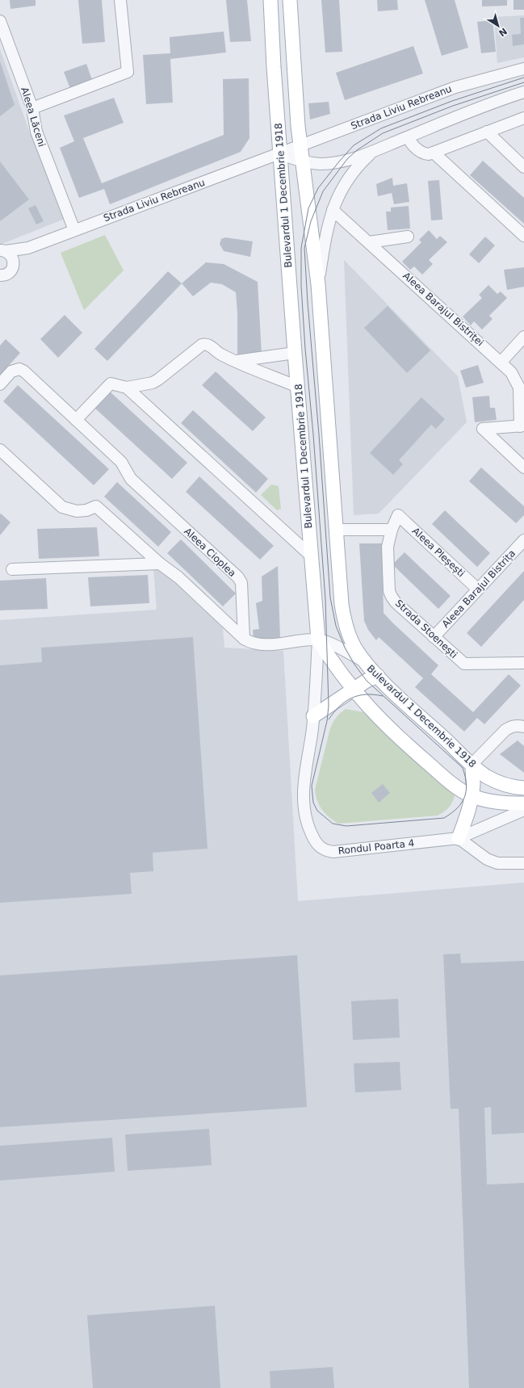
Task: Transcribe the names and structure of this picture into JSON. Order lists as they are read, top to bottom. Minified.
{"streets":{"main road":["Bulevardul 1 Decembrie 1918"],"street":["Strada Liviu Rebreanu","Aleea Lăceni","Aleea Barajul Bistriței","Aleea Cioplea","Aleea Pleșești","Aleea Barajul Bistrița","Strada Stoenești","Rondul Poarta 4"]},"crossings":[["Strada Liviu Rebreanu","Aleea Lăceni"],["Strada Liviu Rebreanu","Bulevardul 1 Decembrie 1918"],["Bulevardul 1 Decembrie 1918","Rondul Poarta 4"],["Aleea Pleșești","Aleea Barajul Bistrița"],["Aleea Pleșești","Strada Stoenești"],["Aleea Barajul Bistrița","Strada Stoenești"]],"north":"bottom right"}
